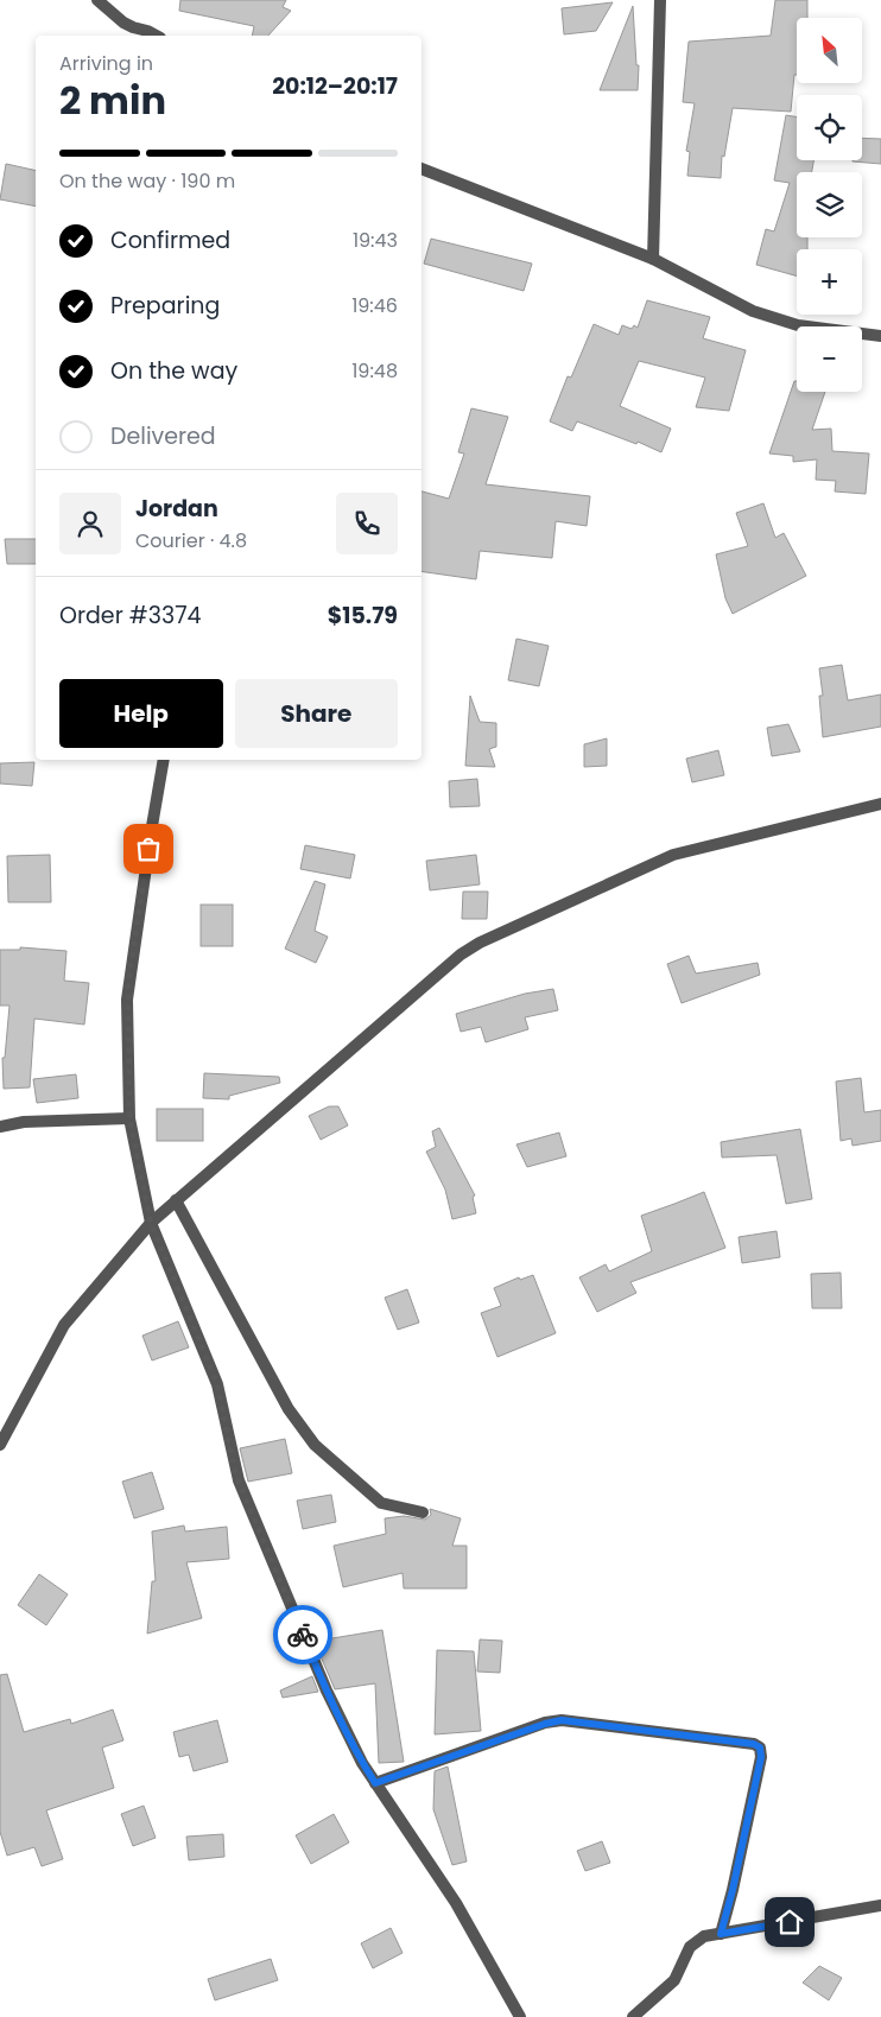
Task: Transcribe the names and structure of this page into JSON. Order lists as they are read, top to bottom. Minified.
{"north":"top left","page":{"map_buttons":["+","−"],"heading":["2 min","Arriving in","20:12–20:17"],"panel":["Jordan","Courier · 4.8","Order #3374","$15.79"],"bar":"On the way · 190 m","list":[["Confirmed","19:43"],["Preparing","19:46"],["On the way","19:48"],"Delivered"],"buttons":["Help","Share"]}}
